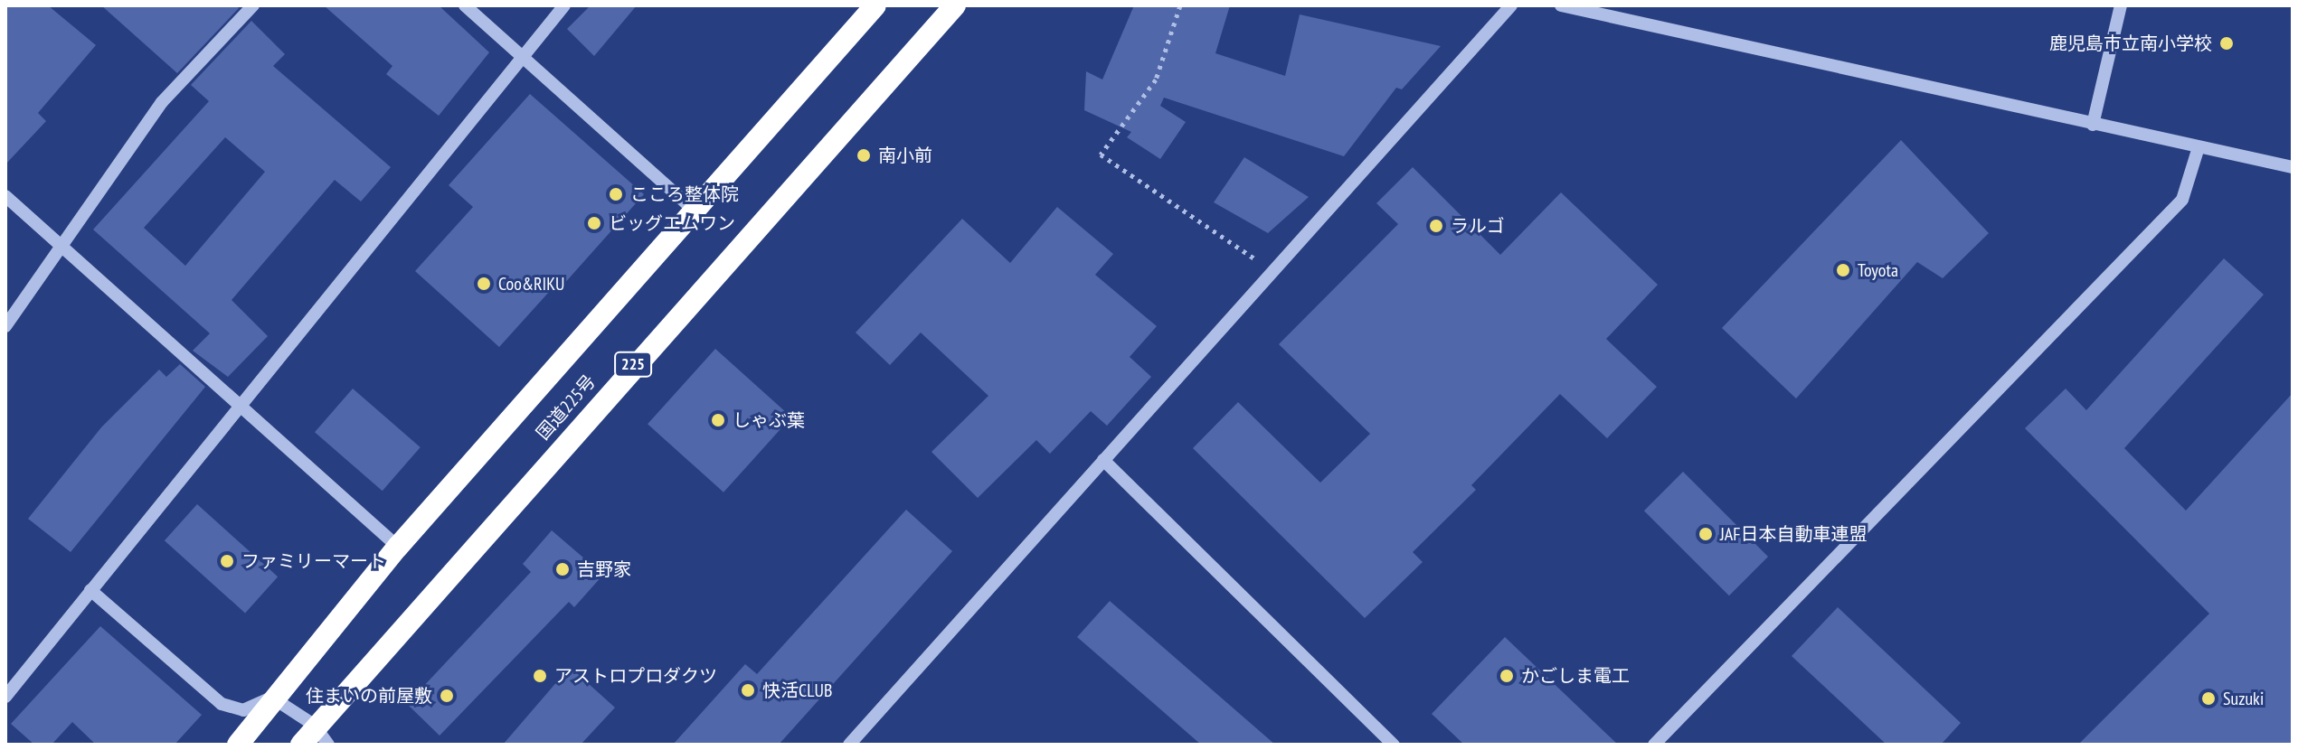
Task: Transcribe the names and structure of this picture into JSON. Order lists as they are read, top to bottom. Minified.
{"streets":{"highway":["225","国道225号"]},"places":["鹿児島市立南小学校","南小前","こころ整体院","ビッグエムワン","ラルゴ","Toyota","Coo&RIKU","しゃぶ葉","JAF日本自動車連盟","ファミリーマート","吉野家","アストロプロダクツ","かごしま電工","快活CLUB","住まいの前屋敷","Suzuki"]}
